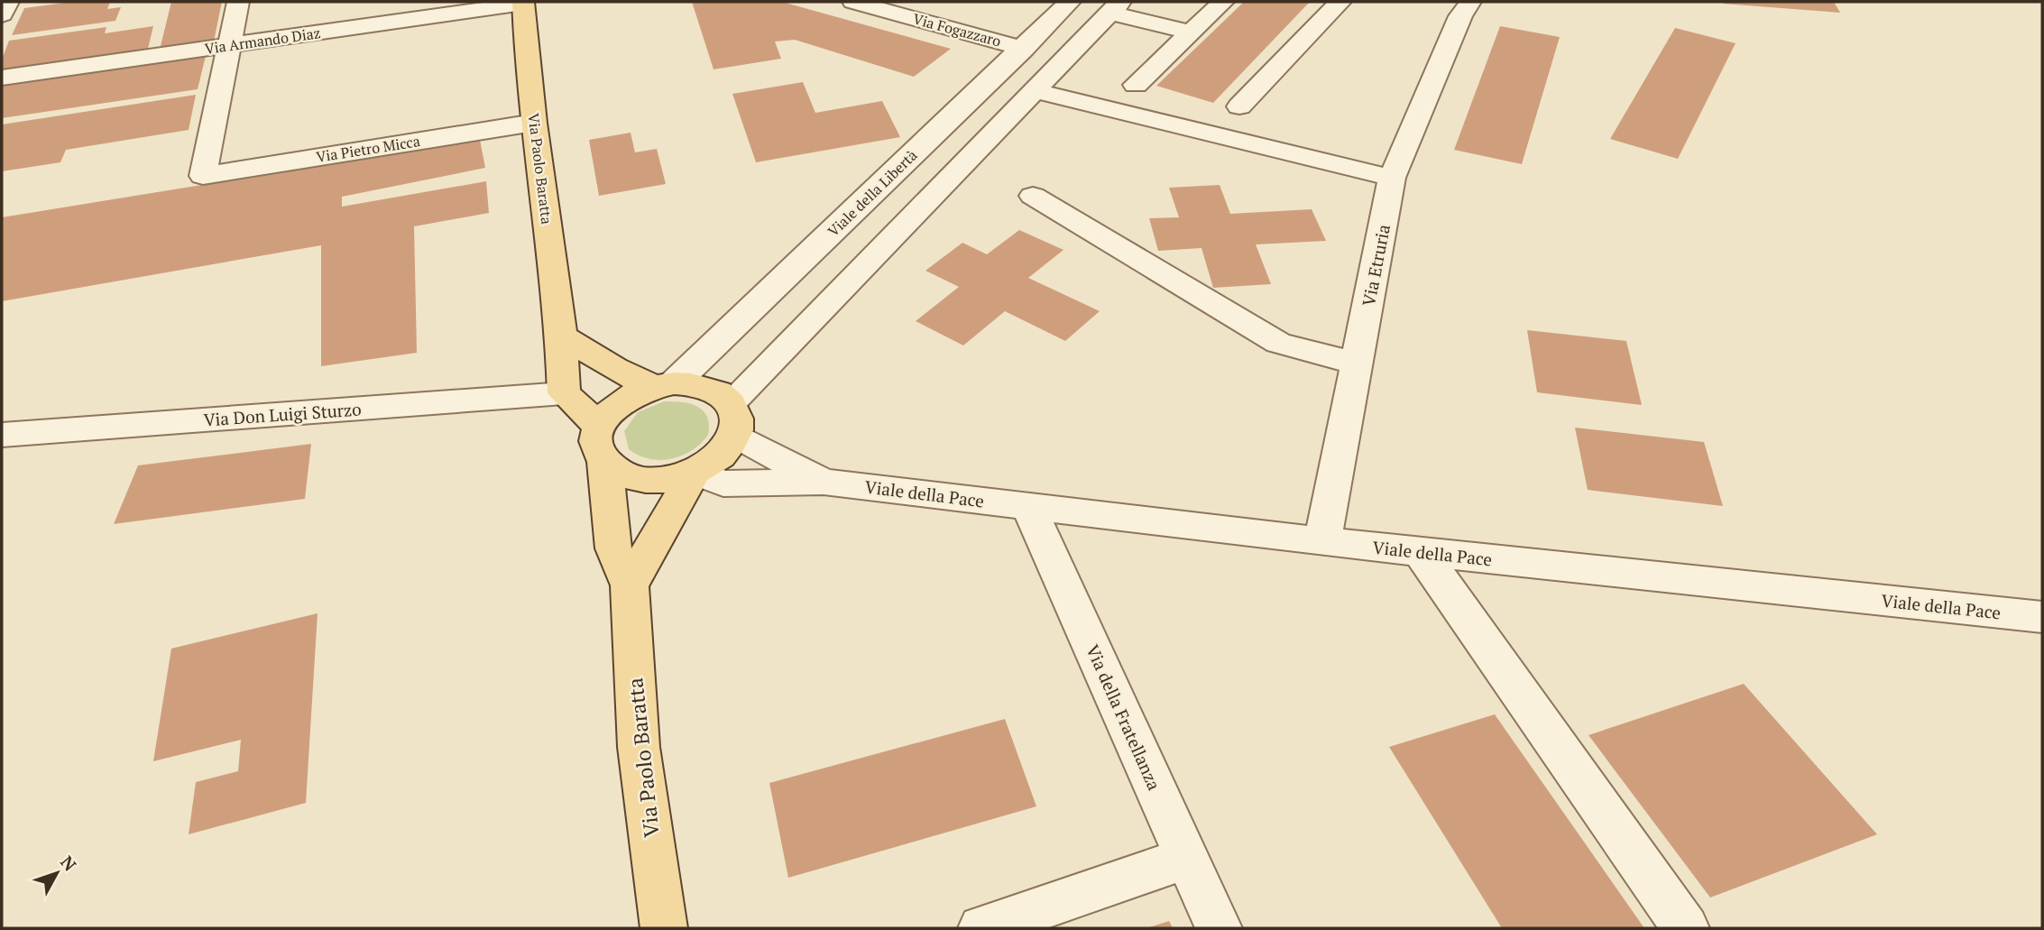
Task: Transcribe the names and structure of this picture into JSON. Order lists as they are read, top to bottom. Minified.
{"streets":{"main road":["Via Paolo Baratta"],"street":["Via Fogazzaro","Via Armando Diaz","Via Pietro Micca","Viale della Libertà","Via Etruria","Via Don Luigi Sturzo","Viale della Pace","Via della Fratellanza"]},"crossings":[["Via Fogazzaro","Viale della Libertà"],["Via Armando Diaz","Via Pietro Micca"],["Via Armando Diaz","Via Paolo Baratta"],["Via Pietro Micca","Via Paolo Baratta"],["Via Paolo Baratta","Viale della Libertà"],["Via Paolo Baratta","Via Don Luigi Sturzo"],["Via Paolo Baratta","Viale della Pace"],["Viale della Libertà","Viale della Pace"],["Via Etruria","Viale della Pace"],["Viale della Pace","Via della Fratellanza"]],"north":"top right"}
